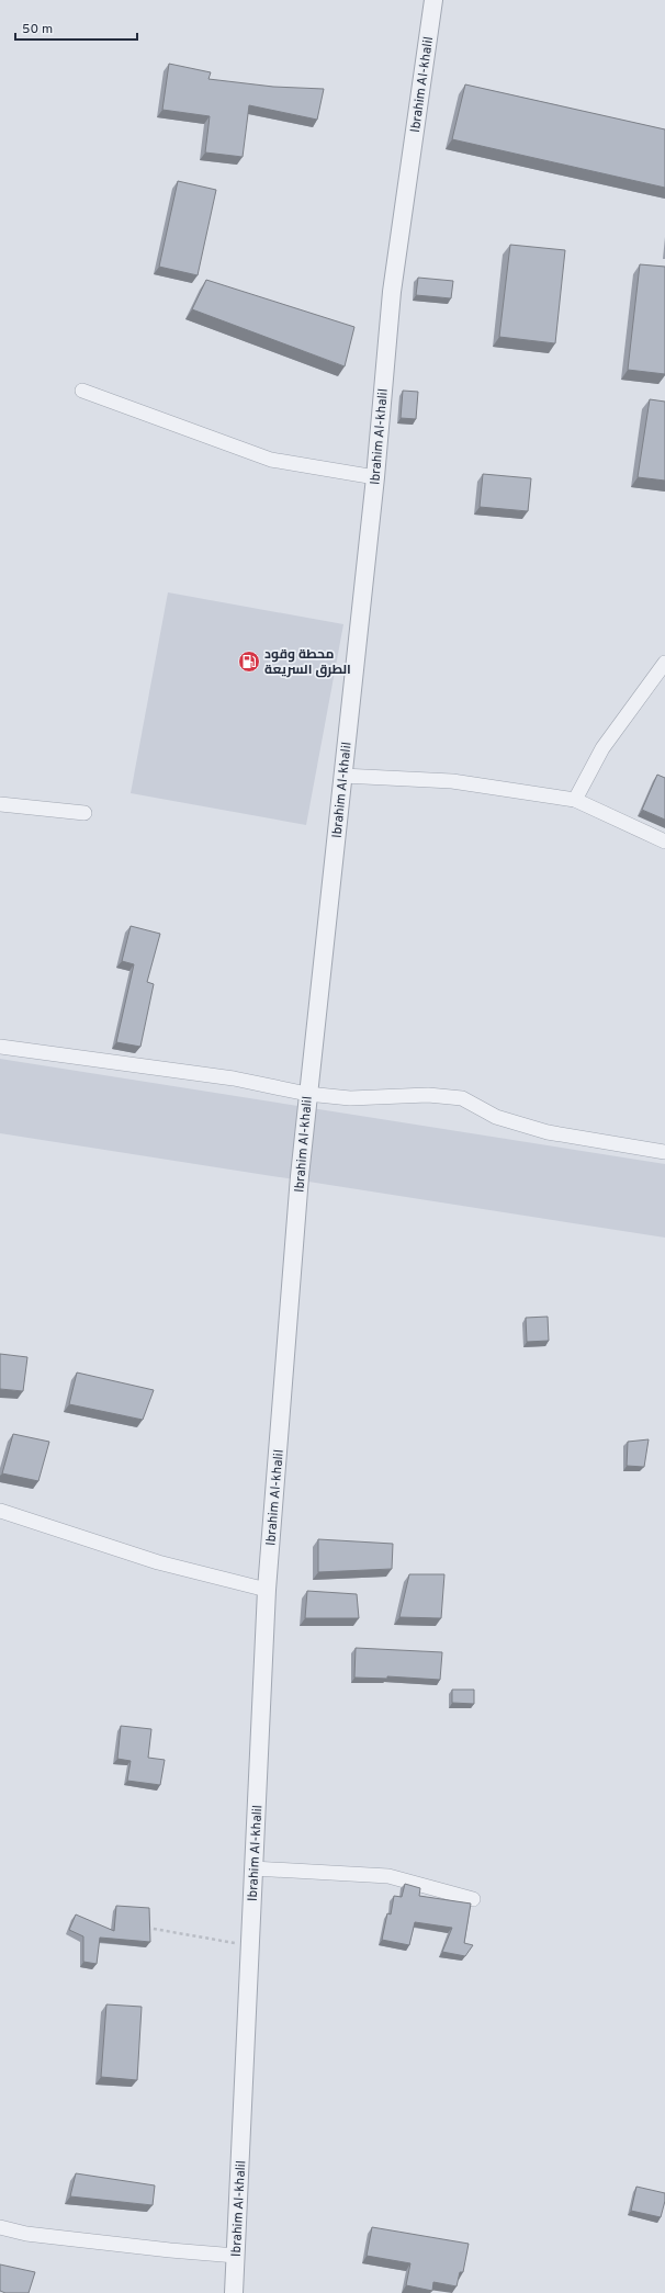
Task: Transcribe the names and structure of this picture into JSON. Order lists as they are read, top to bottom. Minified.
{"streets":{"street":["Ibrahim Al-khalil"]},"places":{"fuel station":["محطة وقود الطرق السريعة"]},"scale_bar":"50 m"}
